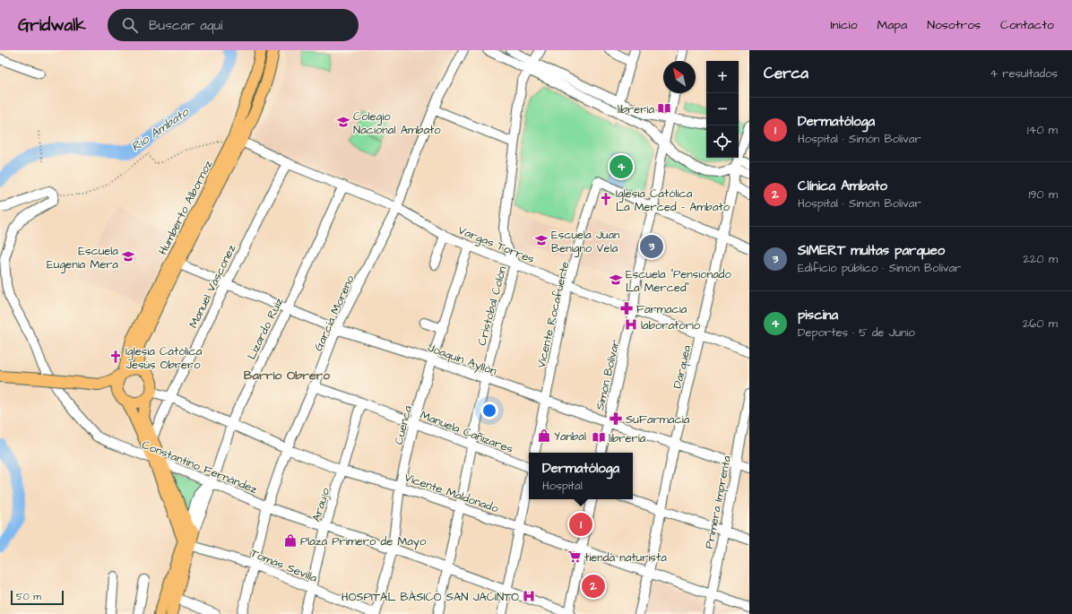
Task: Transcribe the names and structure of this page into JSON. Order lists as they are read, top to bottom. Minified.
{"streets":{"main road":["Humberto Albornoz","Lizardo Ruiz"],"street":["Vargas Torres","Manuel Vásconez","Cristobal Colón","García Moreno","Vicente Rocafuerte","Joaquín Ayllón","Darquea","Simón Bolívar","Cuenca","Manuela Cañizares","Constantino Fernández","Vicente Maldonado","Primera Imprenta","Araujo","Tomás Sevilla"]},"crossings":[["Humberto Albornoz","Vargas Torres"],["Humberto Albornoz","Joaquín Ayllón"],["Humberto Albornoz","Vicente Maldonado"],["Vargas Torres","Manuel Vásconez"],["Vargas Torres","Cristobal Colón"],["Vargas Torres","García Moreno"],["Vargas Torres","Vicente Rocafuerte"],["Vargas Torres","Lizardo Ruiz"],["Vargas Torres","Darquea"],["Vargas Torres","Simón Bolívar"],["Vargas Torres","Cuenca"],["Manuel Vásconez","Joaquín Ayllón"],["Manuel Vásconez","Vicente Maldonado"],["Cristobal Colón","Joaquín Ayllón"],["Cristobal Colón","Manuela Cañizares"],["Cristobal Colón","Constantino Fernández"],["Cristobal Colón","Vicente Maldonado"],["García Moreno","Joaquín Ayllón"],["García Moreno","Manuela Cañizares"],["García Moreno","Constantino Fernández"],["García Moreno","Vicente Maldonado"],["García Moreno","Tomás Sevilla"],["Vicente Rocafuerte","Joaquín Ayllón"],["Vicente Rocafuerte","Simón Bolívar"],["Lizardo Ruiz","Joaquín Ayllón"],["Lizardo Ruiz","Constantino Fernández"],["Lizardo Ruiz","Vicente Maldonado"],["Lizardo Ruiz","Tomás Sevilla"],["Joaquín Ayllón","Darquea"],["Joaquín Ayllón","Simón Bolívar"],["Joaquín Ayllón","Cuenca"],["Joaquín Ayllón","Primera Imprenta"],["Darquea","Vicente Maldonado"],["Cuenca","Manuela Cañizares"],["Cuenca","Constantino Fernández"],["Cuenca","Vicente Maldonado"],["Cuenca","Tomás Sevilla"],["Manuela Cañizares","Araujo"],["Constantino Fernández","Araujo"],["Vicente Maldonado","Primera Imprenta"],["Vicente Maldonado","Araujo"],["Araujo","Tomás Sevilla"]],"districts":["Barrio Obrero"],"water":["Río Ambato"],"places":{"library":["libreria","librería"],"school or university":["Colegio Nacional Ambato","Escuela Juan Benigno Vela","Escuela Eugenia Mera","Escuela \"Pensionado La Merced\""],"church":["Iglesia Católica La Merced - Ambato","Iglesia Católica Jesús Obrero"],"pharmacy":["Farmacia","SuFarmacia"],"hospital":["laboratorio","HOSPITAL BÁSICO SAN JACINTO"],"shop":["Yanbal","Plaza Primero de Mayo"],"supermarket":["tienda naturista"]},"scale_bar":"50 m","north":"top left","page":{"header":"Gridwalk","search":"Buscar aquí","nav":["Inicio","Mapa","Nosotros","Contacto"],"heading":["Cerca","4 resultados"],"map_buttons":["+","−"],"list":[{"mark":"1","name":"Dermatóloga","note":"Hospital · Simón Bolívar","value":"140 m"},{"mark":"2","name":"Clínica Ambato","note":"Hospital · Simón Bolívar","value":"190 m"},{"mark":"3","name":"SIMERT multas parqueo","note":"Edificio público · Simón Bolívar","value":"220 m"},{"mark":"4","name":"piscina","note":"Deportes · 5 de Junio","value":"260 m"}],"pins":["4","3","1","2"],"popup":["Dermatóloga","Hospital"],"scale":"50 m"}}
